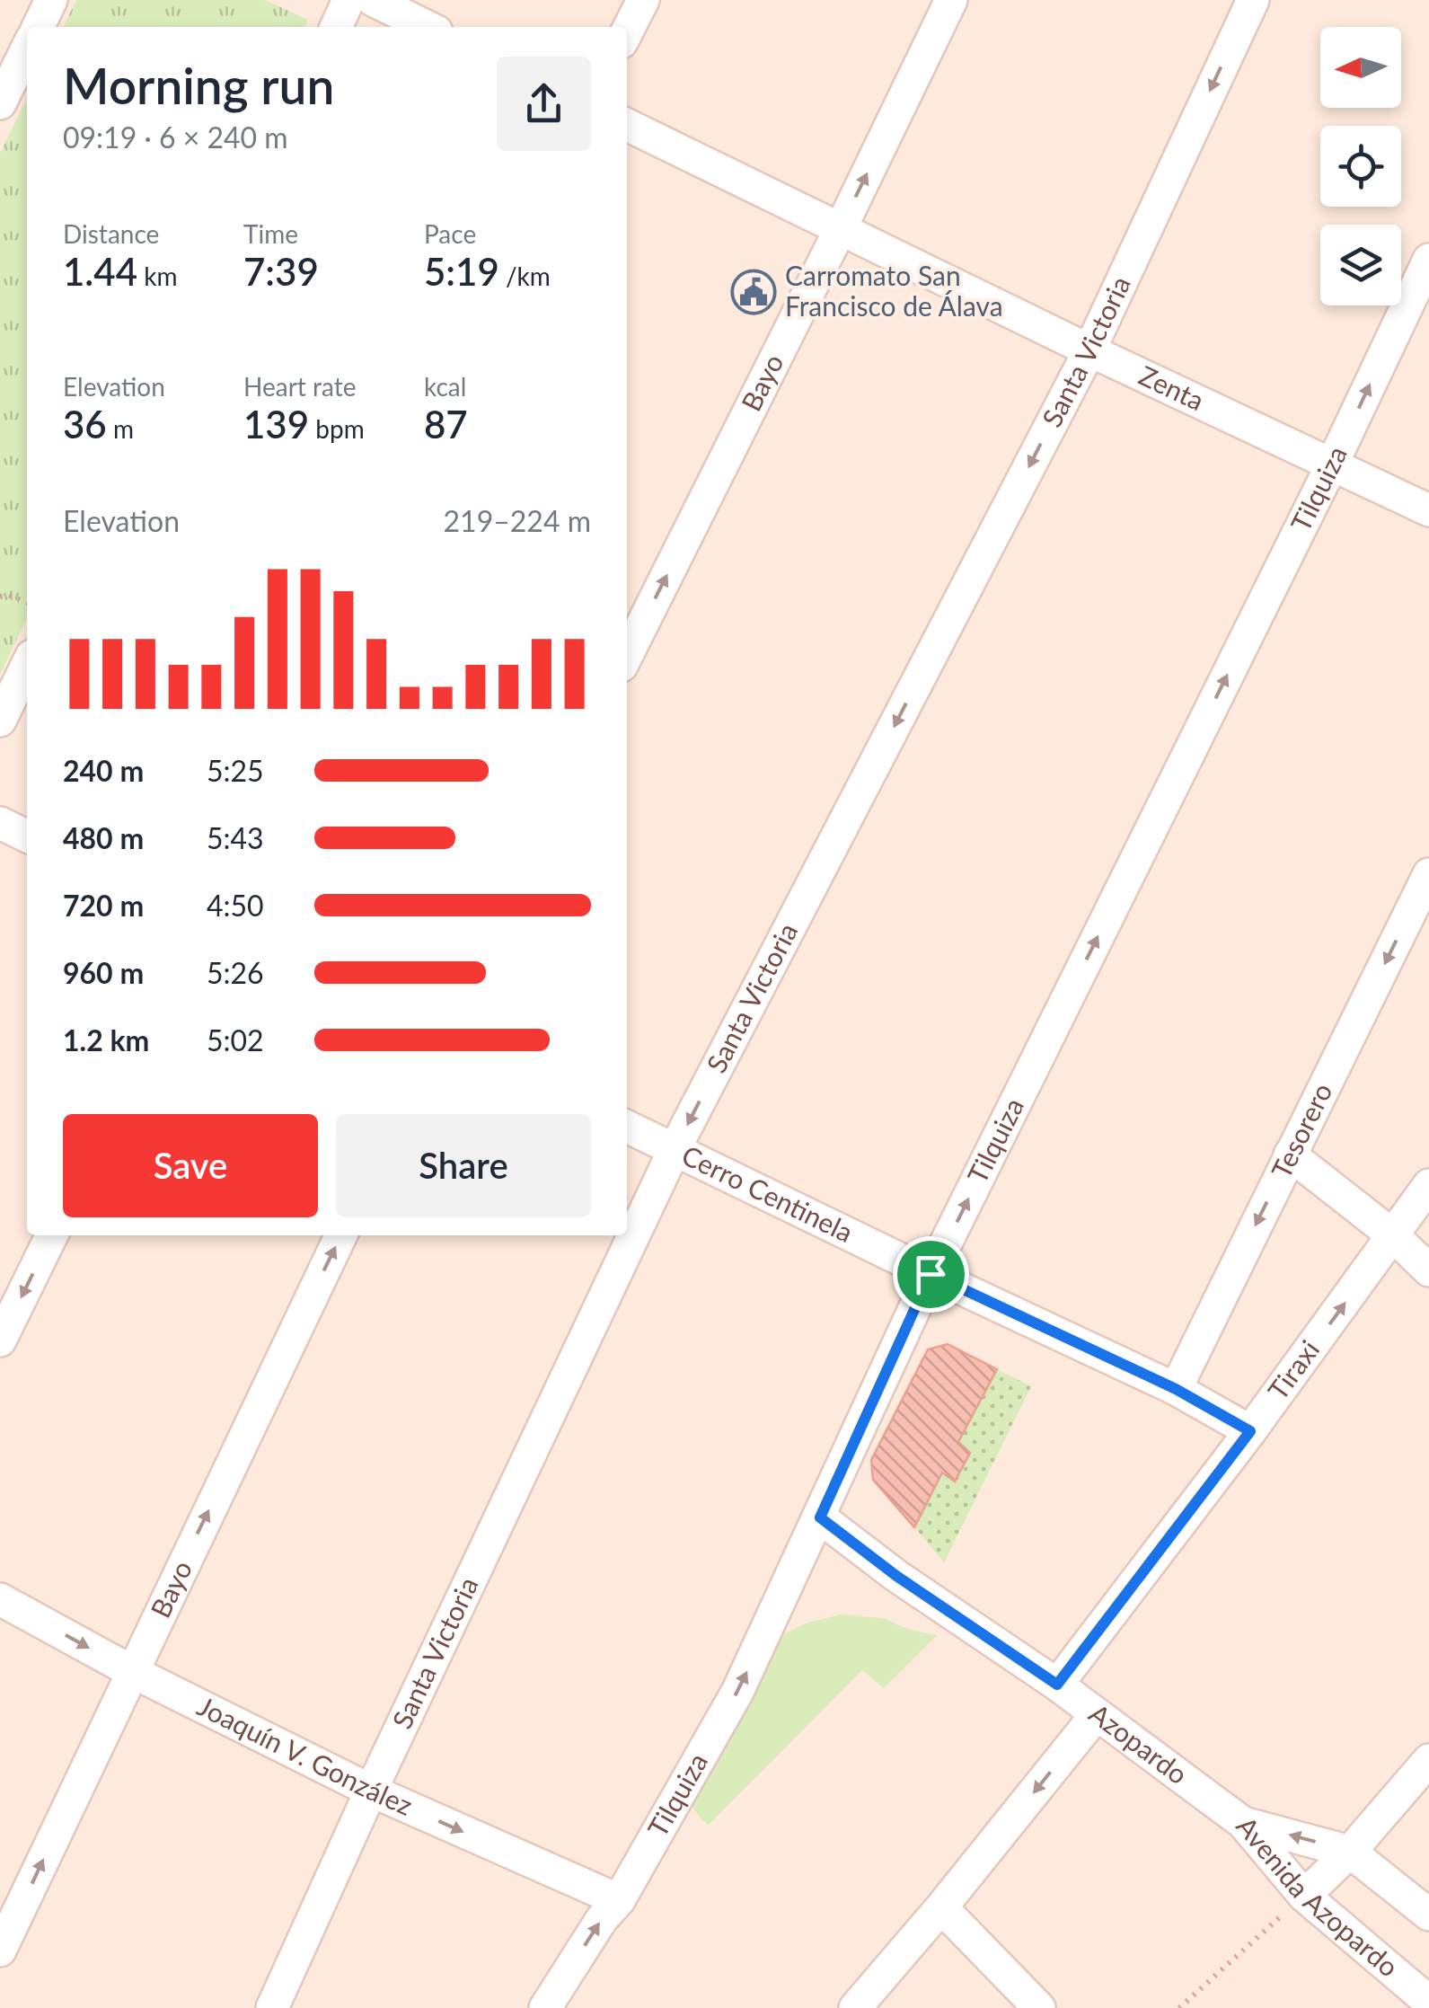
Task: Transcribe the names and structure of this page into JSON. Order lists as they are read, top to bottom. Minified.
{"streets":{"street":["Santa Victoria","Bayo","Zenta","Tilquiza","Tesorero","Cerro Centinela","Tiraxi","Azopardo","Joaquín V. González","Avenida Azopardo"]},"crossings":[["Santa Victoria","Zenta"],["Santa Victoria","Cerro Centinela"],["Santa Victoria","Joaquín V. González"],["Bayo","Zenta"],["Bayo","Joaquín V. González"],["Zenta","Tilquiza"],["Tilquiza","Cerro Centinela"],["Tilquiza","Azopardo"],["Tilquiza","Joaquín V. González"],["Tesorero","Cerro Centinela"],["Cerro Centinela","Tiraxi"],["Tiraxi","Azopardo"],["Azopardo","Avenida Azopardo"]],"one_way":["Santa Victoria","Bayo","Tilquiza","Tesorero","Tiraxi","Joaquín V. González"],"places":{"public building":["Carromato San Francisco de Álava"]},"north":"left","page":{"heading":["Morning run","09:19 · 6 × 240 m"],"stats":[["Distance","1.44 km"],["Time","7:39"],["Pace","5:19 /km"],["Elevation","36 m"],["Heart rate","139 bpm"],["kcal","87"]],"chart":["Elevation","219–224 m"],"list":[{"name":"240 m","note":"5:25"},{"name":"480 m","note":"5:43"},{"name":"720 m","note":"4:50"},{"name":"960 m","note":"5:26"},{"name":"1.2 km","note":"5:02"}],"buttons":["Save","Share"]}}
